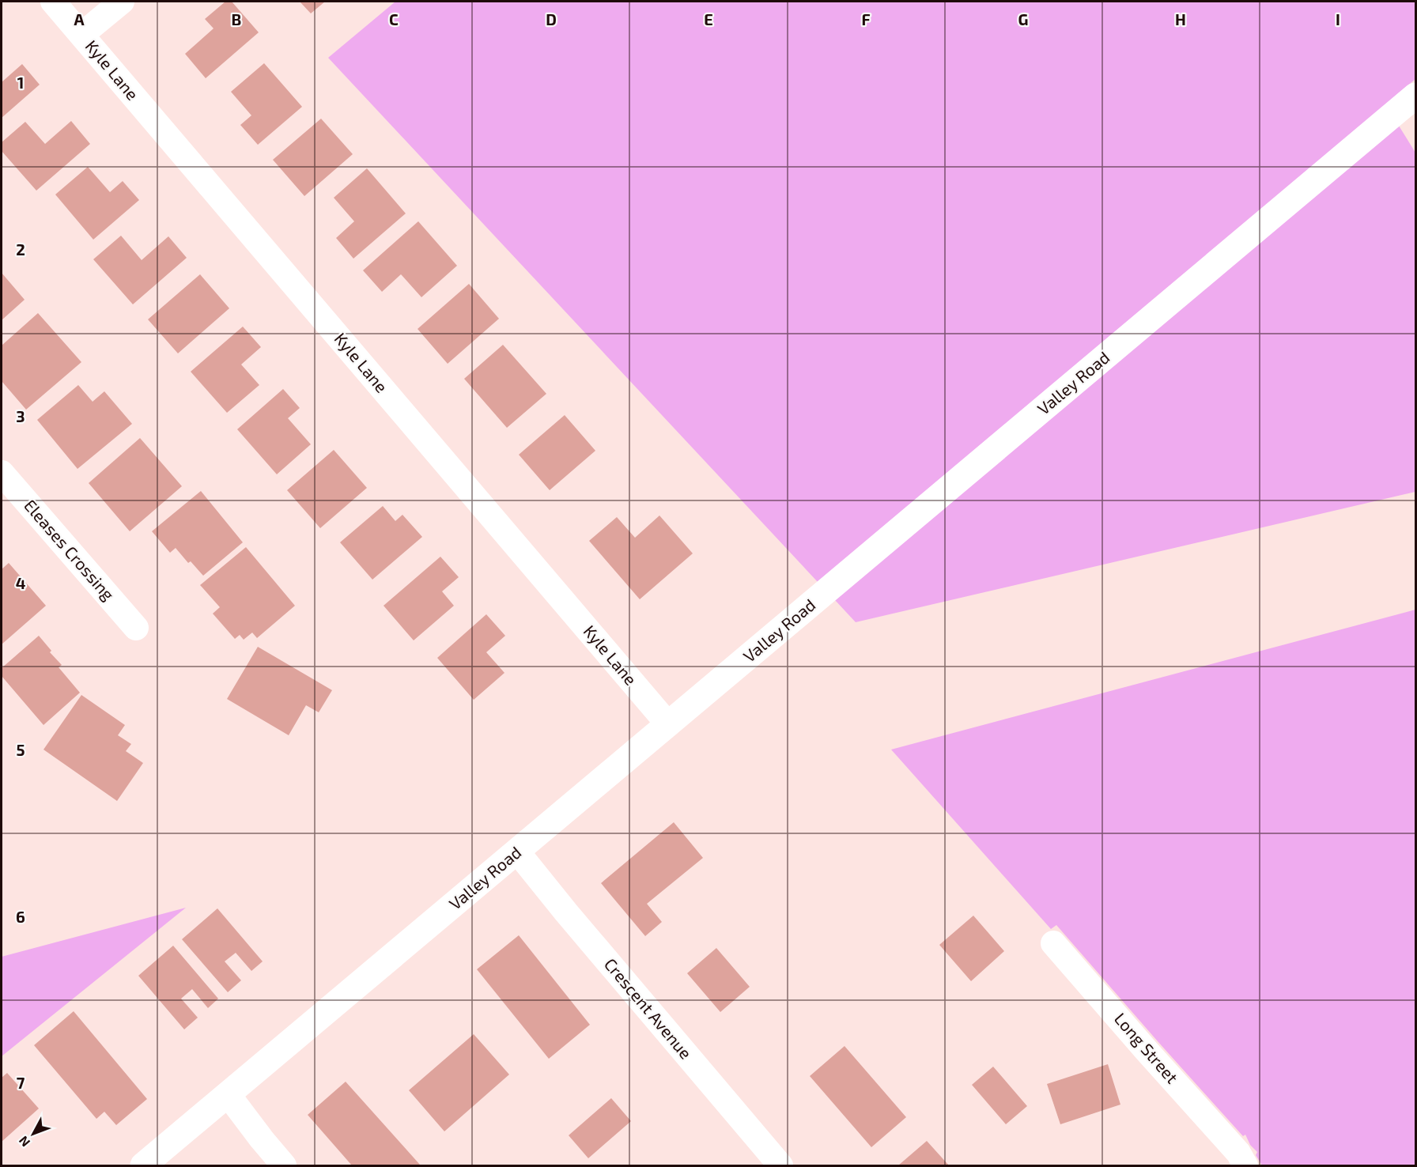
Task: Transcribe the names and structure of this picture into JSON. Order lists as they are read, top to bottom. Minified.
{"streets":{"street":["Kyle Lane","Valley Road","Eleases Crossing","Crescent Avenue","Long Street"]},"crossings":[["Kyle Lane","Valley Road"],["Valley Road","Crescent Avenue"]],"north":"bottom left","grid":{"columns":["A","B","C","D","E","F","G","H","I"],"rows":["1","2","3","4","5","6","7"]}}
